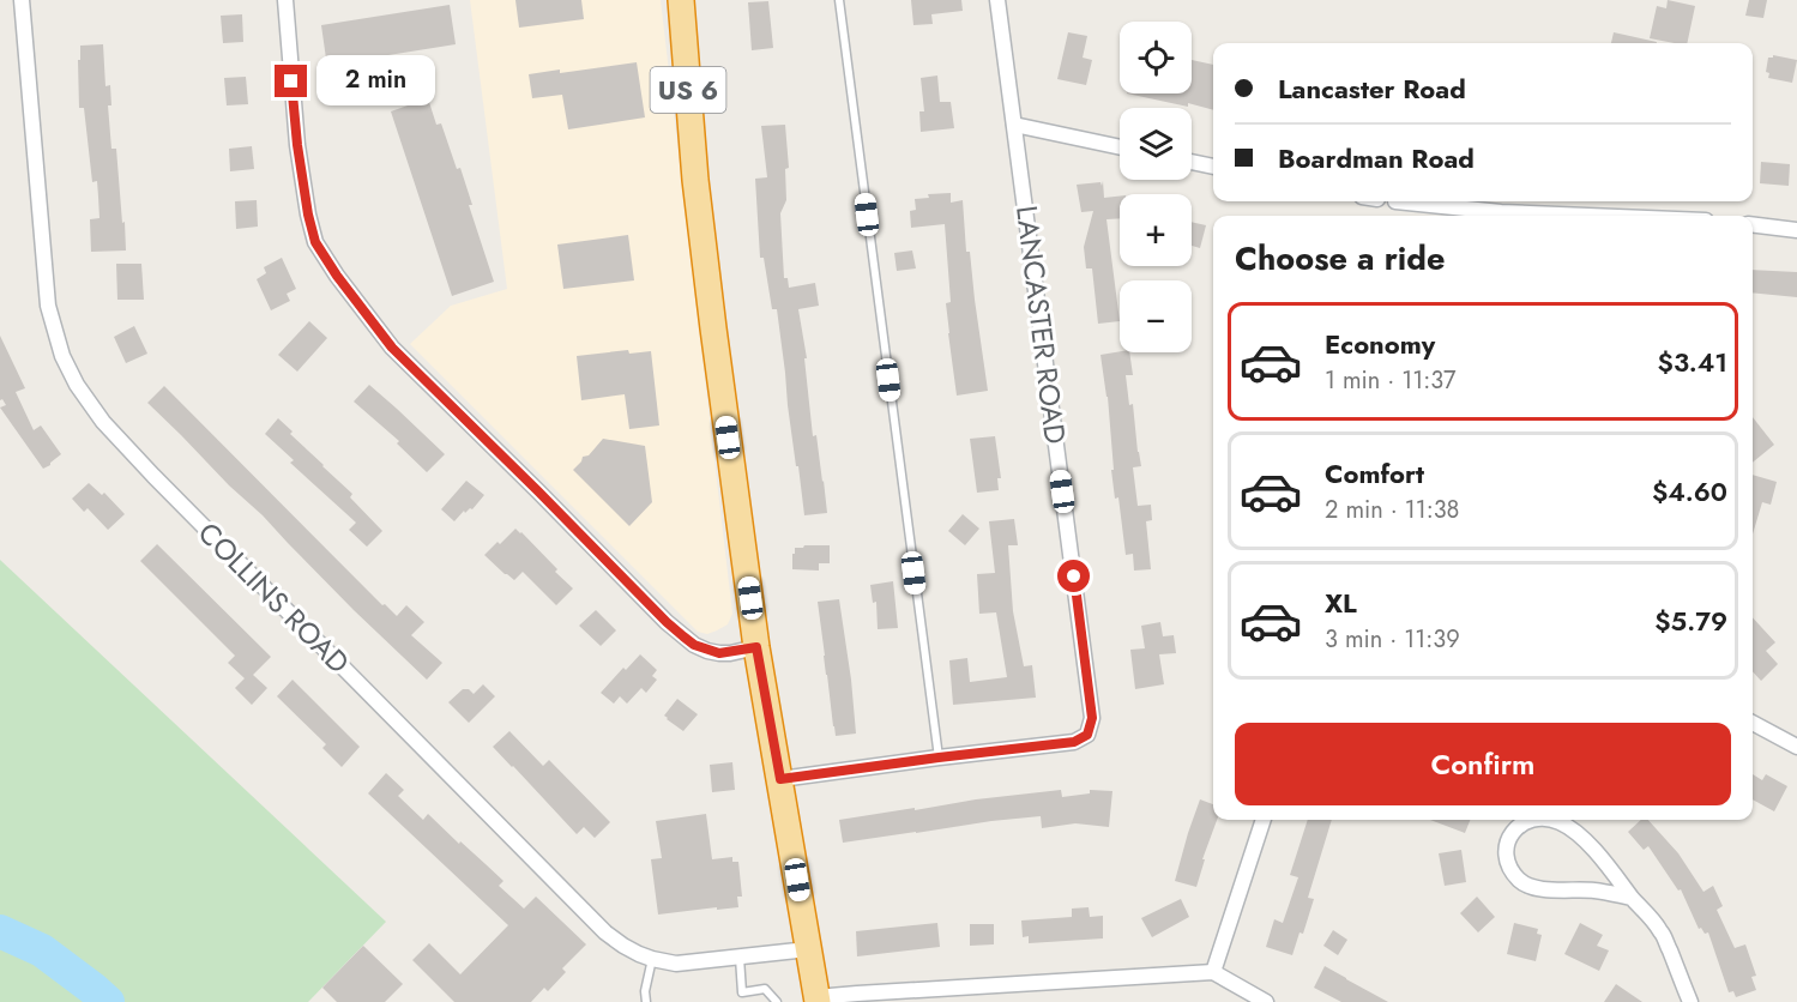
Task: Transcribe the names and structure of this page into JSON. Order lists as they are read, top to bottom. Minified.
{"streets":{"highway":["US 6"],"street":["LANCASTER ROAD","COLLINS ROAD"]},"crossings":[["US 6","COLLINS ROAD"]],"page":{"map_buttons":["+","−"],"banner":["Lancaster Road","Boardman Road"],"bubble":"2 min","heading":"Choose a ride","list":[{"name":"Economy","note":"1 min · 11:37","value":"$3.41"},{"name":"Comfort","note":"2 min · 11:38","value":"$4.60"},{"name":"XL","note":"3 min · 11:39","value":"$5.79"}],"buttons":"Confirm"}}
